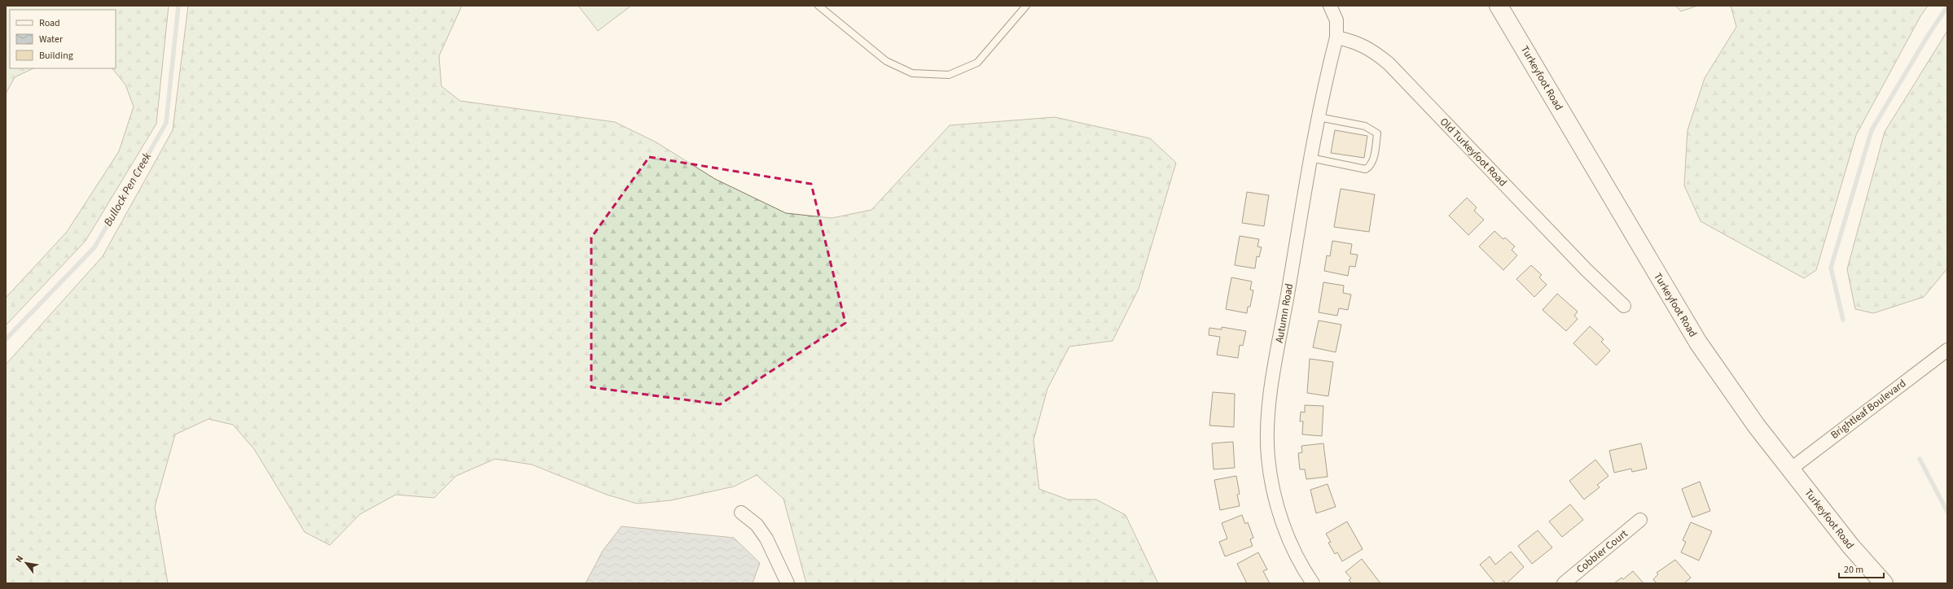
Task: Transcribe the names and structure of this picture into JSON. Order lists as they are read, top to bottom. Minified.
{"streets":{"main road":["Turkeyfoot Road"],"street":["Old Turkeyfoot Road","Autumn Road","Brightleaf Boulevard","Cobbler Court"]},"crossings":[["Turkeyfoot Road","Brightleaf Boulevard"],["Old Turkeyfoot Road","Autumn Road"]],"water":["Bullock Pen Creek"],"legend":["Road","Water","Building"],"scale_bar":"20 m","north":"top left"}
